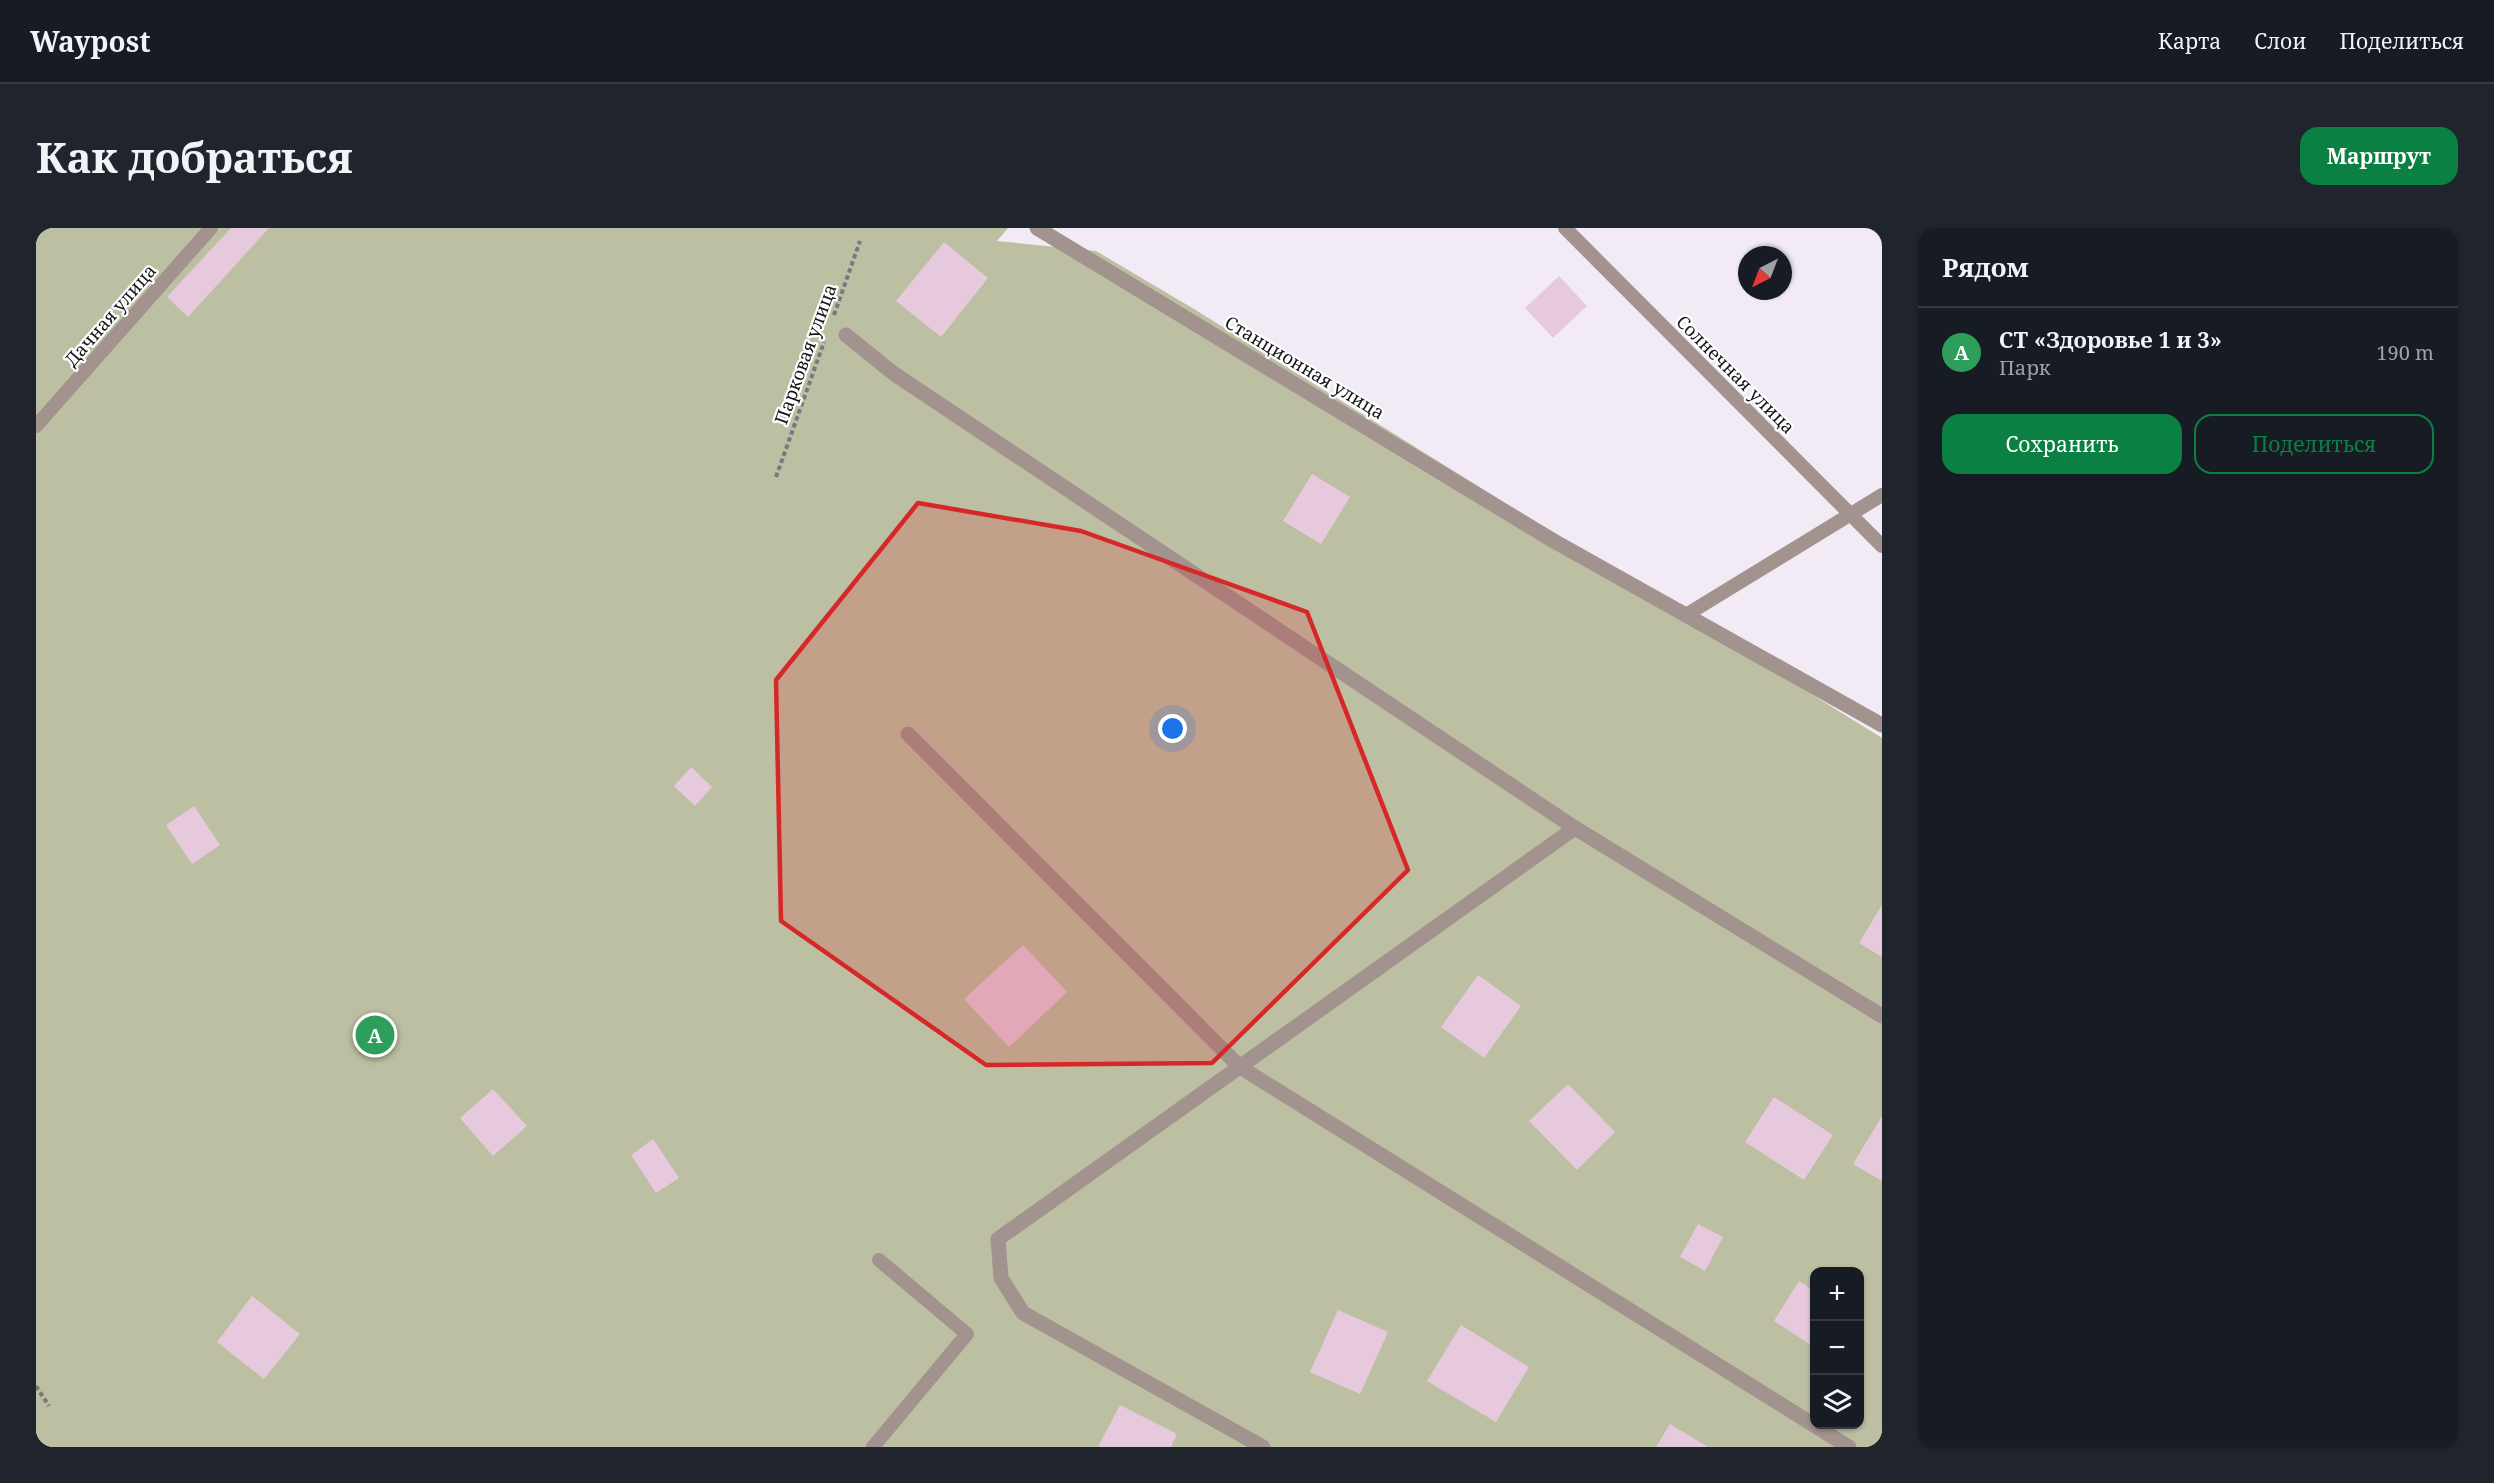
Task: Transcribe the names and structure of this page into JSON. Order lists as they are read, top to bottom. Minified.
{"streets":{"street":["Станционная улица"],"lane":["Дачная улица","Солнечная улица"],"path":["Парковая улица"]},"north":"bottom left","page":{"header":"Waypost","nav":["Карта","Слои","Поделиться"],"buttons":["Маршрут",["Сохранить","Поделиться"]],"title":"Как добраться","heading":"Рядом","list":[{"mark":"A","name":"СТ «Здоровье 1 и 3»","note":"Парк","value":"190 m"}],"pins":"A","map_buttons":["+","−"]}}
